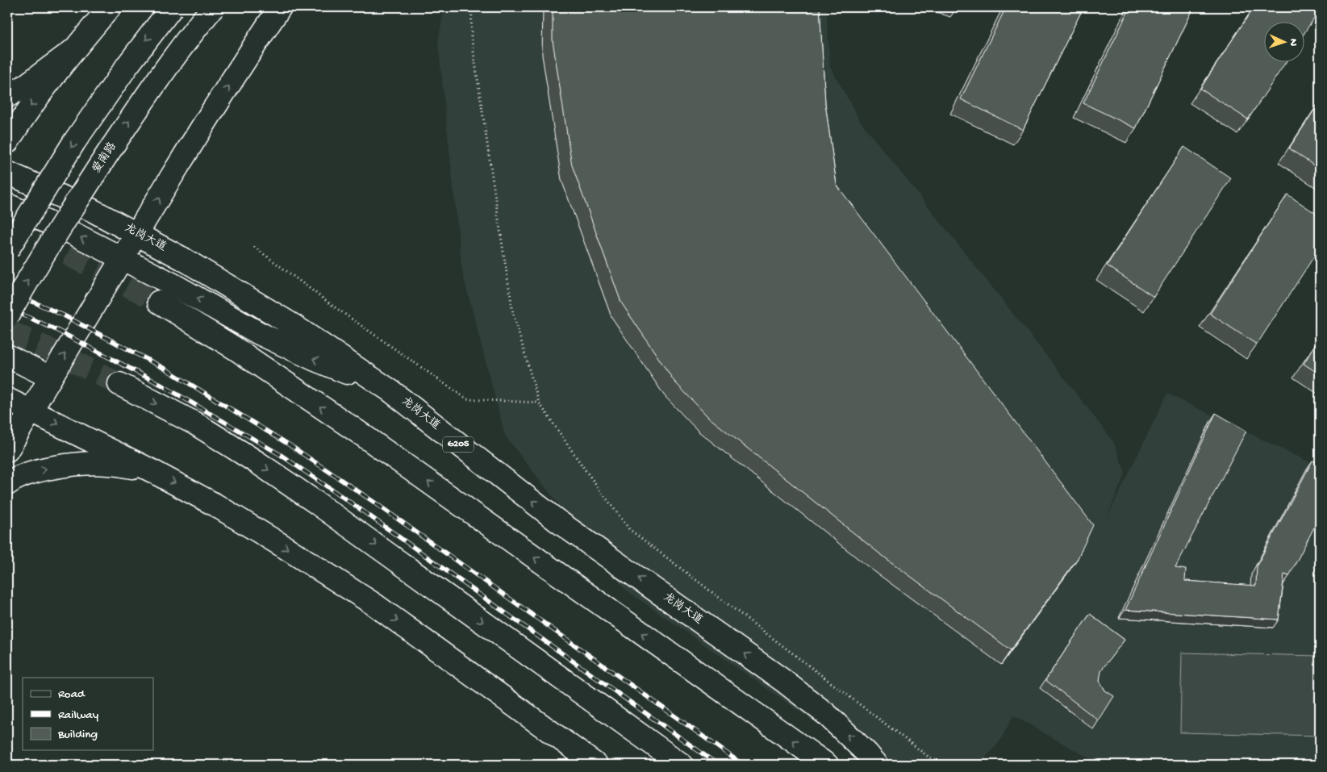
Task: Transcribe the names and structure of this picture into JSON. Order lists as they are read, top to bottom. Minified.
{"streets":{"main road":["爱南路","龙岗大道","G205"]},"legend":["Road","Railway","Building"],"north":"right"}
